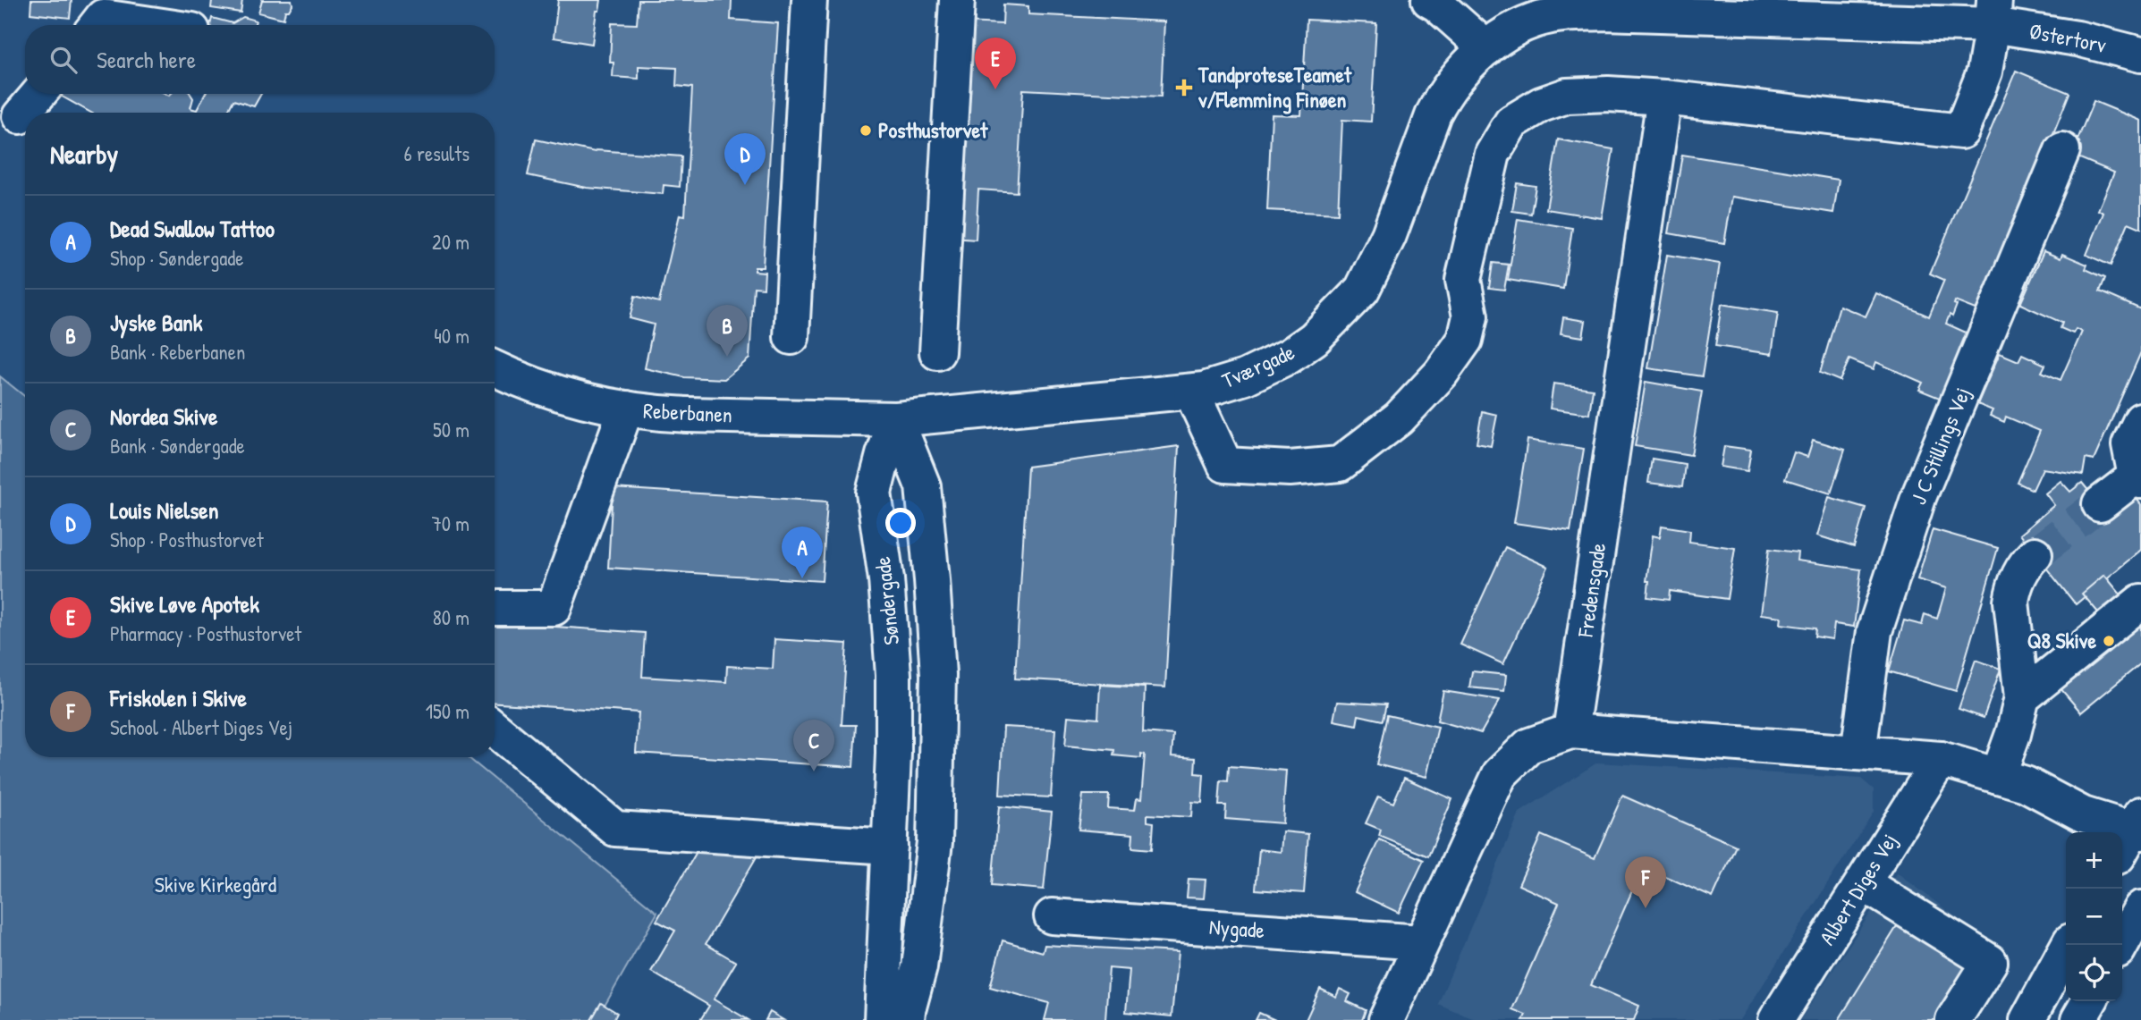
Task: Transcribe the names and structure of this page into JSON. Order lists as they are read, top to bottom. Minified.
{"streets":{"street":["Østertorv","Tværgade","Reberbanen","J C Stillings Vej","Fredensgade","Søndergade","Albert Diges Vej","Nygade"]},"crossings":[["Østertorv","Tværgade"],["Tværgade","Reberbanen"],["Tværgade","Søndergade"],["Reberbanen","Søndergade"]],"parks":["Skive Kirkegård"],"places":{"health":["TandproteseTeamet v/Flemming Finøen"],"other":["Posthustorvet","Q8 Skive"]},"page":{"search":"Search here","pins":["E","D","B","A","C","F"],"heading":["Nearby","6 results"],"list":[{"mark":"A","name":"Dead Swallow Tattoo","note":"Shop · Søndergade","value":"20 m"},{"mark":"B","name":"Jyske Bank","note":"Bank · Reberbanen","value":"40 m"},{"mark":"C","name":"Nordea Skive","note":"Bank · Søndergade","value":"50 m"},{"mark":"D","name":"Louis Nielsen","note":"Shop · Posthustorvet","value":"70 m"},{"mark":"E","name":"Skive Løve Apotek","note":"Pharmacy · Posthustorvet","value":"80 m"},{"mark":"F","name":"Friskolen i Skive","note":"School · Albert Diges Vej","value":"150 m"}],"map_buttons":["+","−"]}}
